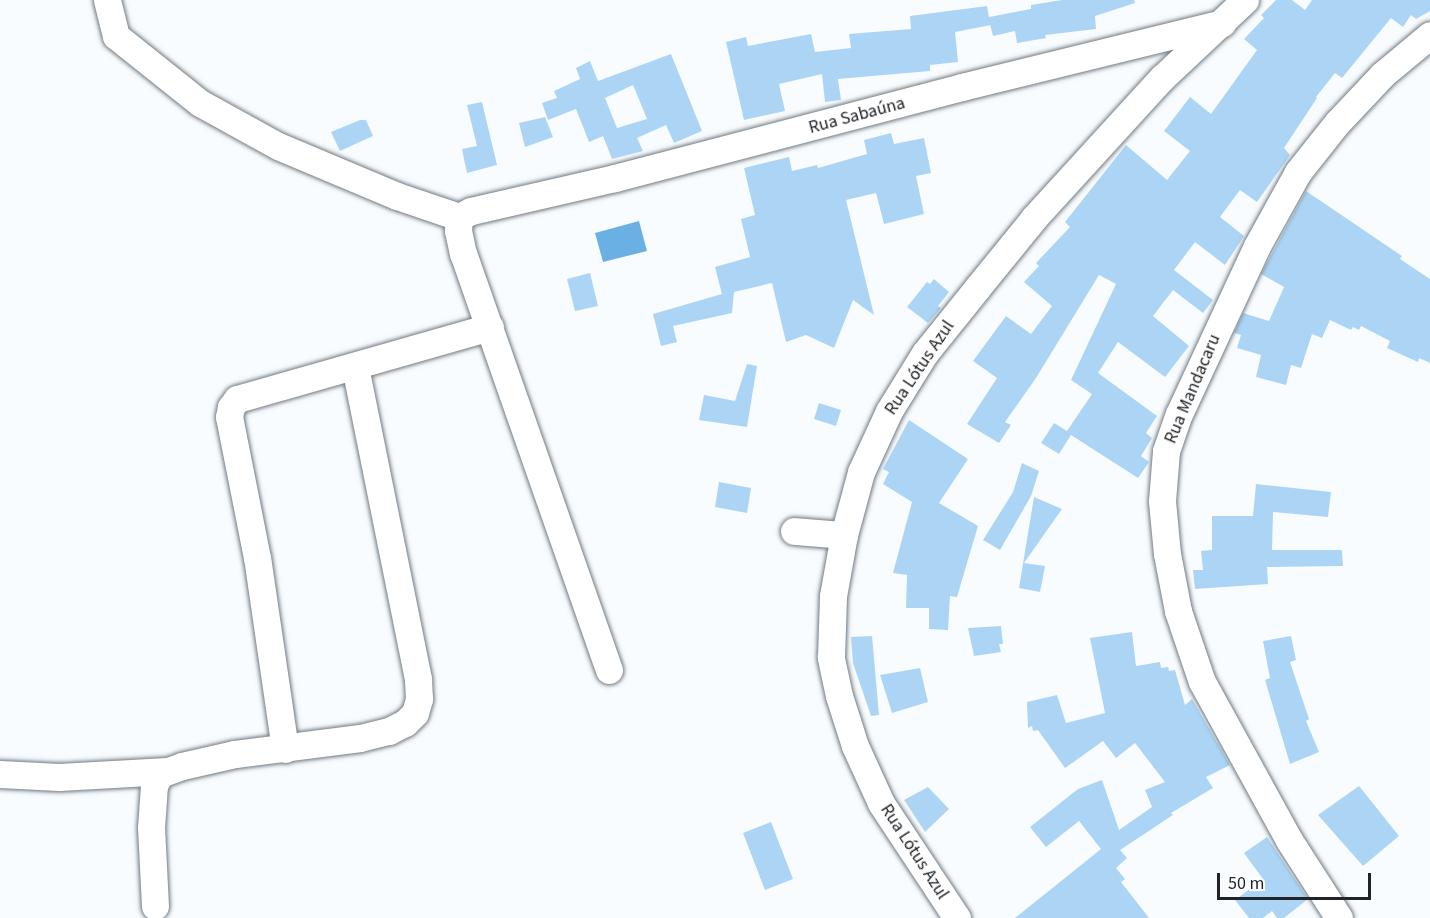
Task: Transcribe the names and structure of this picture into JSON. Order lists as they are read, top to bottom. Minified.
{"streets":{"street":["Rua Sabaúna","Rua Lótus Azul","Rua Mandacaru"]},"crossings":[["Rua Sabaúna","Rua Lótus Azul"]],"scale_bar":"50 m"}
